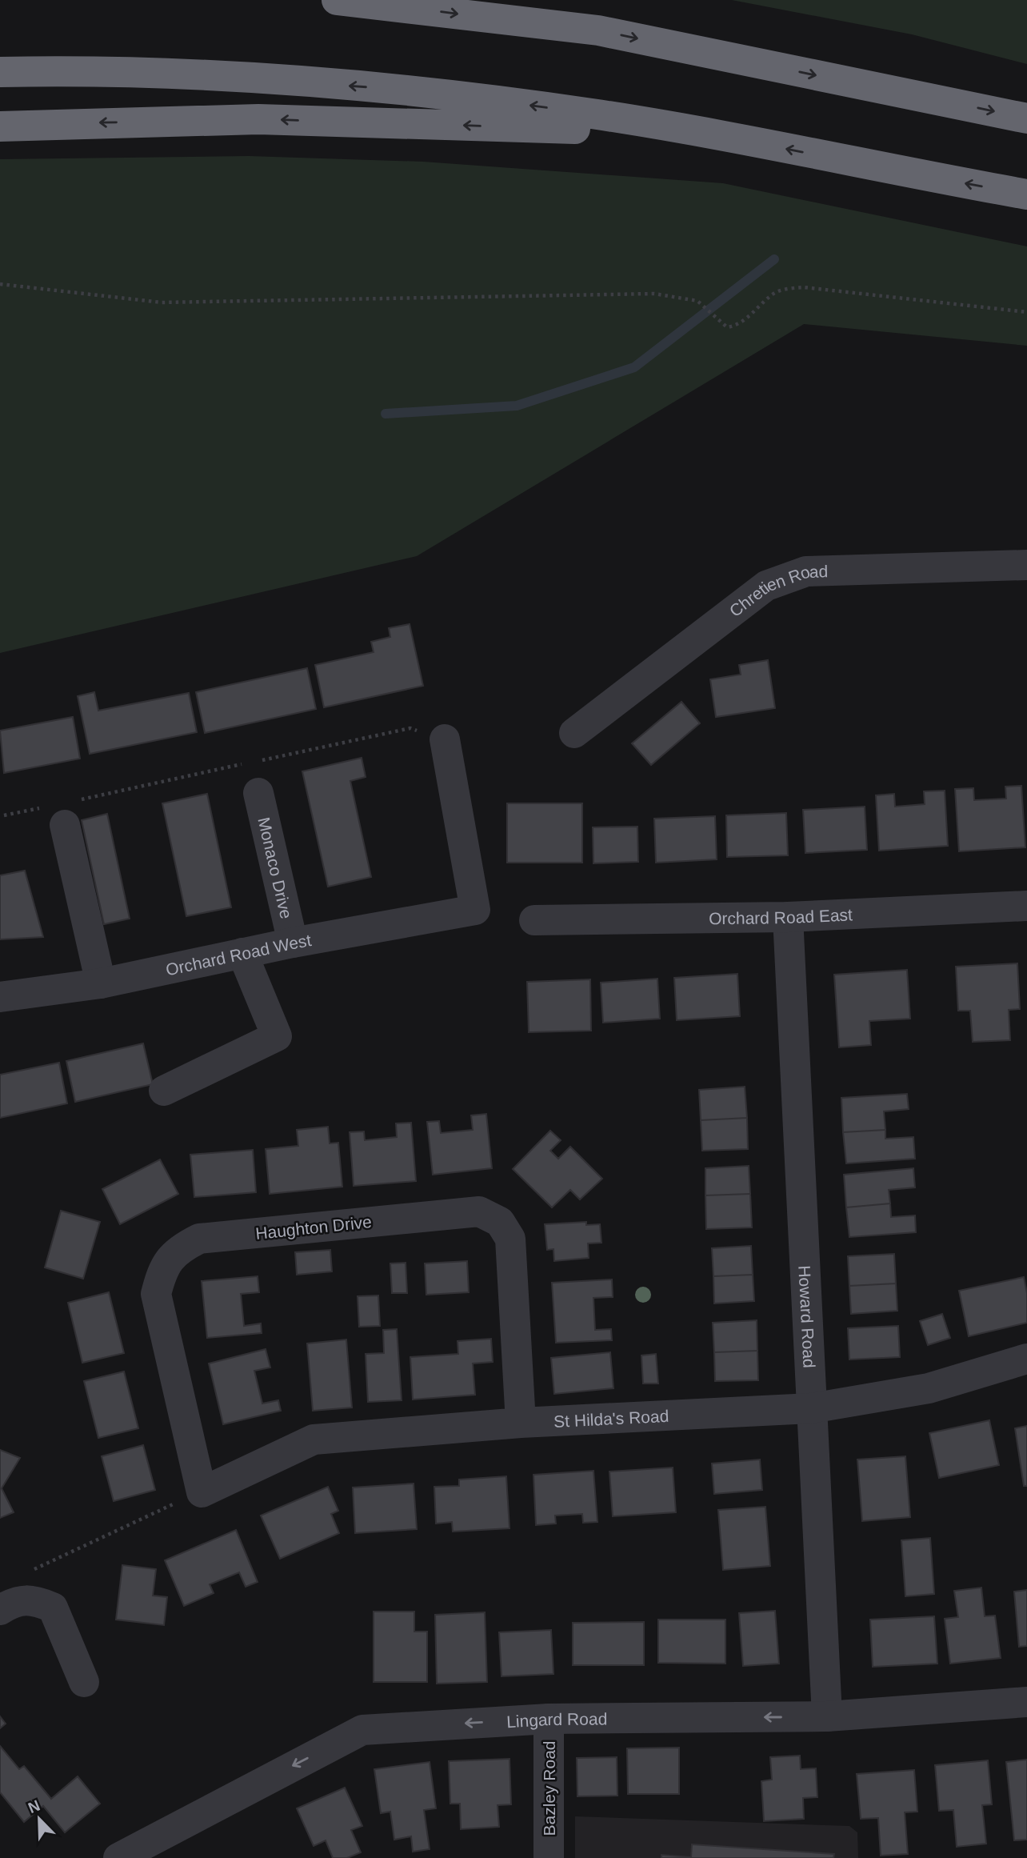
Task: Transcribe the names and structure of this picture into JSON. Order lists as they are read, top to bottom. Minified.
{"streets":{"street":["Chretien Road","Monaco Drive","Orchard Road East","Orchard Road West","Haughton Drive","Howard Road","St Hilda's Road","Lingard Road","Bazley Road"]},"crossings":[["Monaco Drive","Orchard Road West"],["Orchard Road East","Howard Road"],["Haughton Drive","St Hilda's Road"],["Howard Road","St Hilda's Road"],["Howard Road","Lingard Road"],["Lingard Road","Bazley Road"]],"one_way":["Lingard Road"],"north":"top left"}
